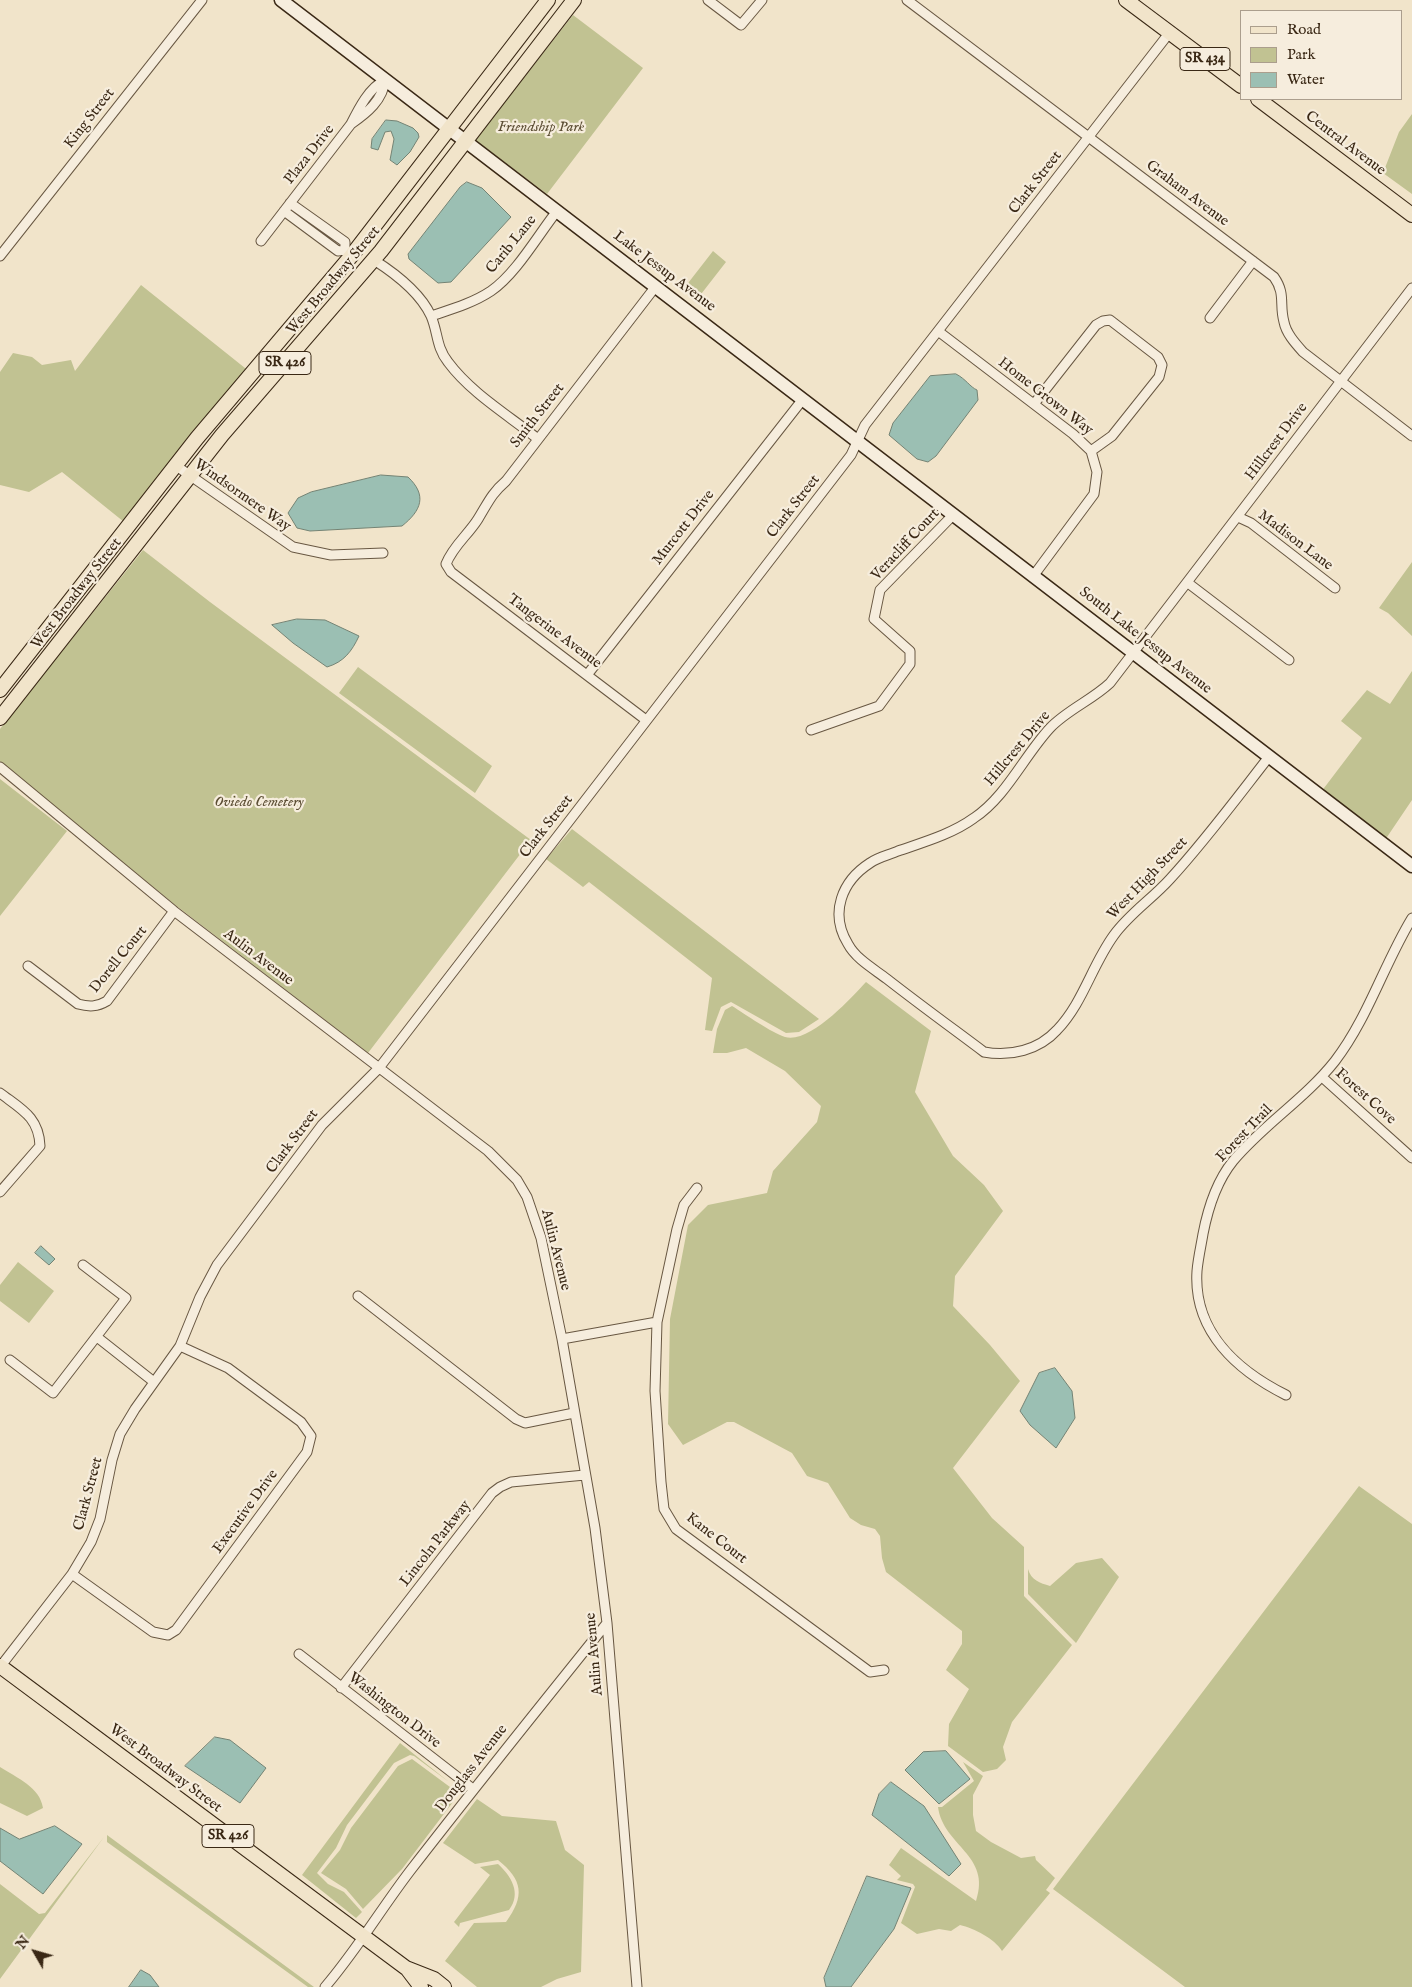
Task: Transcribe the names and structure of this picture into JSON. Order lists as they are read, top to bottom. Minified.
{"streets":{"main road":["SR 434","Central Avenue","West Broadway Street","SR 426"],"street":["King Street","Plaza Drive","Clark Street","Graham Avenue","Carib Lane","Lake Jessup Avenue","Home Grown Way","Smith Street","Hillcrest Drive","Windsormere Way","Murcott Drive","Madison Lane","Veracliff Court","Tangerine Avenue","South Lake Jessup Avenue","West High Street","Aulin Avenue","Dorell Court","Forest Cove","Forest Trail","Executive Drive","Kane Court","Lincoln Parkway","Washington Drive","Douglass Avenue"]},"crossings":[["SR 434","Clark Street"],["Plaza Drive","Lake Jessup Avenue"],["Plaza Drive","West Broadway Street"],["Clark Street","Graham Avenue"],["Clark Street","Lake Jessup Avenue"],["Clark Street","West Broadway Street"],["Clark Street","Home Grown Way"],["Clark Street","Tangerine Avenue"],["Clark Street","South Lake Jessup Avenue"],["Clark Street","Aulin Avenue"],["Clark Street","Executive Drive"],["Graham Avenue","Hillcrest Drive"],["Carib Lane","Lake Jessup Avenue"],["Lake Jessup Avenue","West Broadway Street"],["Lake Jessup Avenue","Smith Street"],["Lake Jessup Avenue","Murcott Drive"],["Lake Jessup Avenue","South Lake Jessup Avenue"],["West Broadway Street","Windsormere Way"],["West Broadway Street","Douglass Avenue"],["Home Grown Way","South Lake Jessup Avenue"],["Smith Street","Tangerine Avenue"],["Hillcrest Drive","Madison Lane"],["Hillcrest Drive","South Lake Jessup Avenue"],["Hillcrest Drive","West High Street"],["Murcott Drive","Tangerine Avenue"],["Veracliff Court","South Lake Jessup Avenue"],["South Lake Jessup Avenue","West High Street"],["Aulin Avenue","Dorell Court"],["Aulin Avenue","Lincoln Parkway"],["Aulin Avenue","Douglass Avenue"],["Forest Cove","Forest Trail"],["Lincoln Parkway","Washington Drive"],["Washington Drive","Douglass Avenue"]],"parks":["Friendship Park","Oviedo Cemetery"],"legend":["Road","Park","Water"],"north":"top left"}
